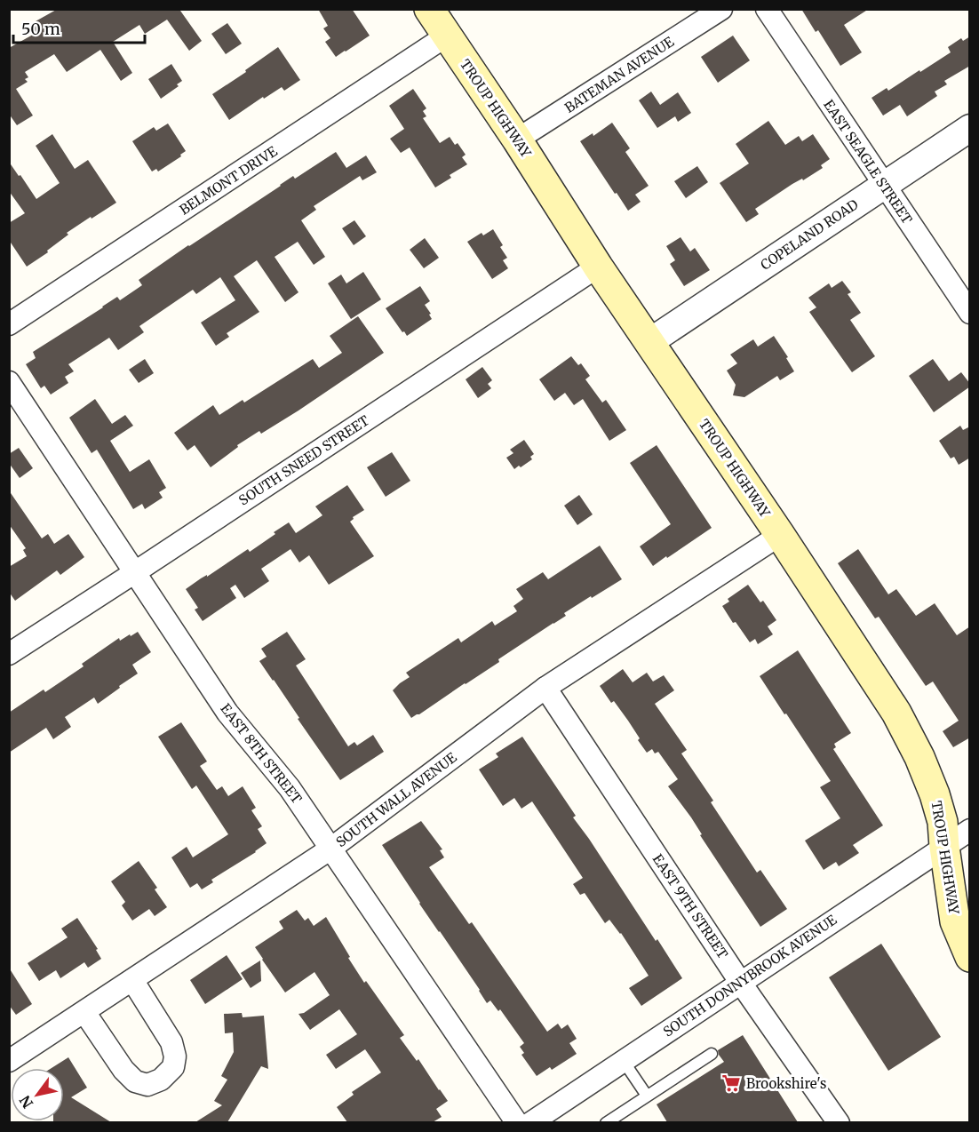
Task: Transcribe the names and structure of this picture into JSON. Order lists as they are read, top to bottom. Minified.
{"streets":{"main road":["TROUP HIGHWAY"],"street":["BATEMAN AVENUE","EAST SEAGLE STREET","BELMONT DRIVE","COPELAND ROAD","SOUTH SNEED STREET","EAST 8TH STREET","SOUTH WALL AVENUE","EAST 9TH STREET","SOUTH DONNYBROOK AVENUE"]},"crossings":[["BATEMAN AVENUE","TROUP HIGHWAY"],["TROUP HIGHWAY","BELMONT DRIVE"],["TROUP HIGHWAY","COPELAND ROAD"],["TROUP HIGHWAY","SOUTH SNEED STREET"],["TROUP HIGHWAY","SOUTH WALL AVENUE"],["TROUP HIGHWAY","SOUTH DONNYBROOK AVENUE"],["EAST SEAGLE STREET","COPELAND ROAD"],["SOUTH SNEED STREET","EAST 8TH STREET"],["EAST 8TH STREET","SOUTH WALL AVENUE"],["SOUTH WALL AVENUE","EAST 9TH STREET"],["EAST 9TH STREET","SOUTH DONNYBROOK AVENUE"]],"places":{"supermarket":["Brookshire's"]},"scale_bar":"50 m","north":"bottom left"}
